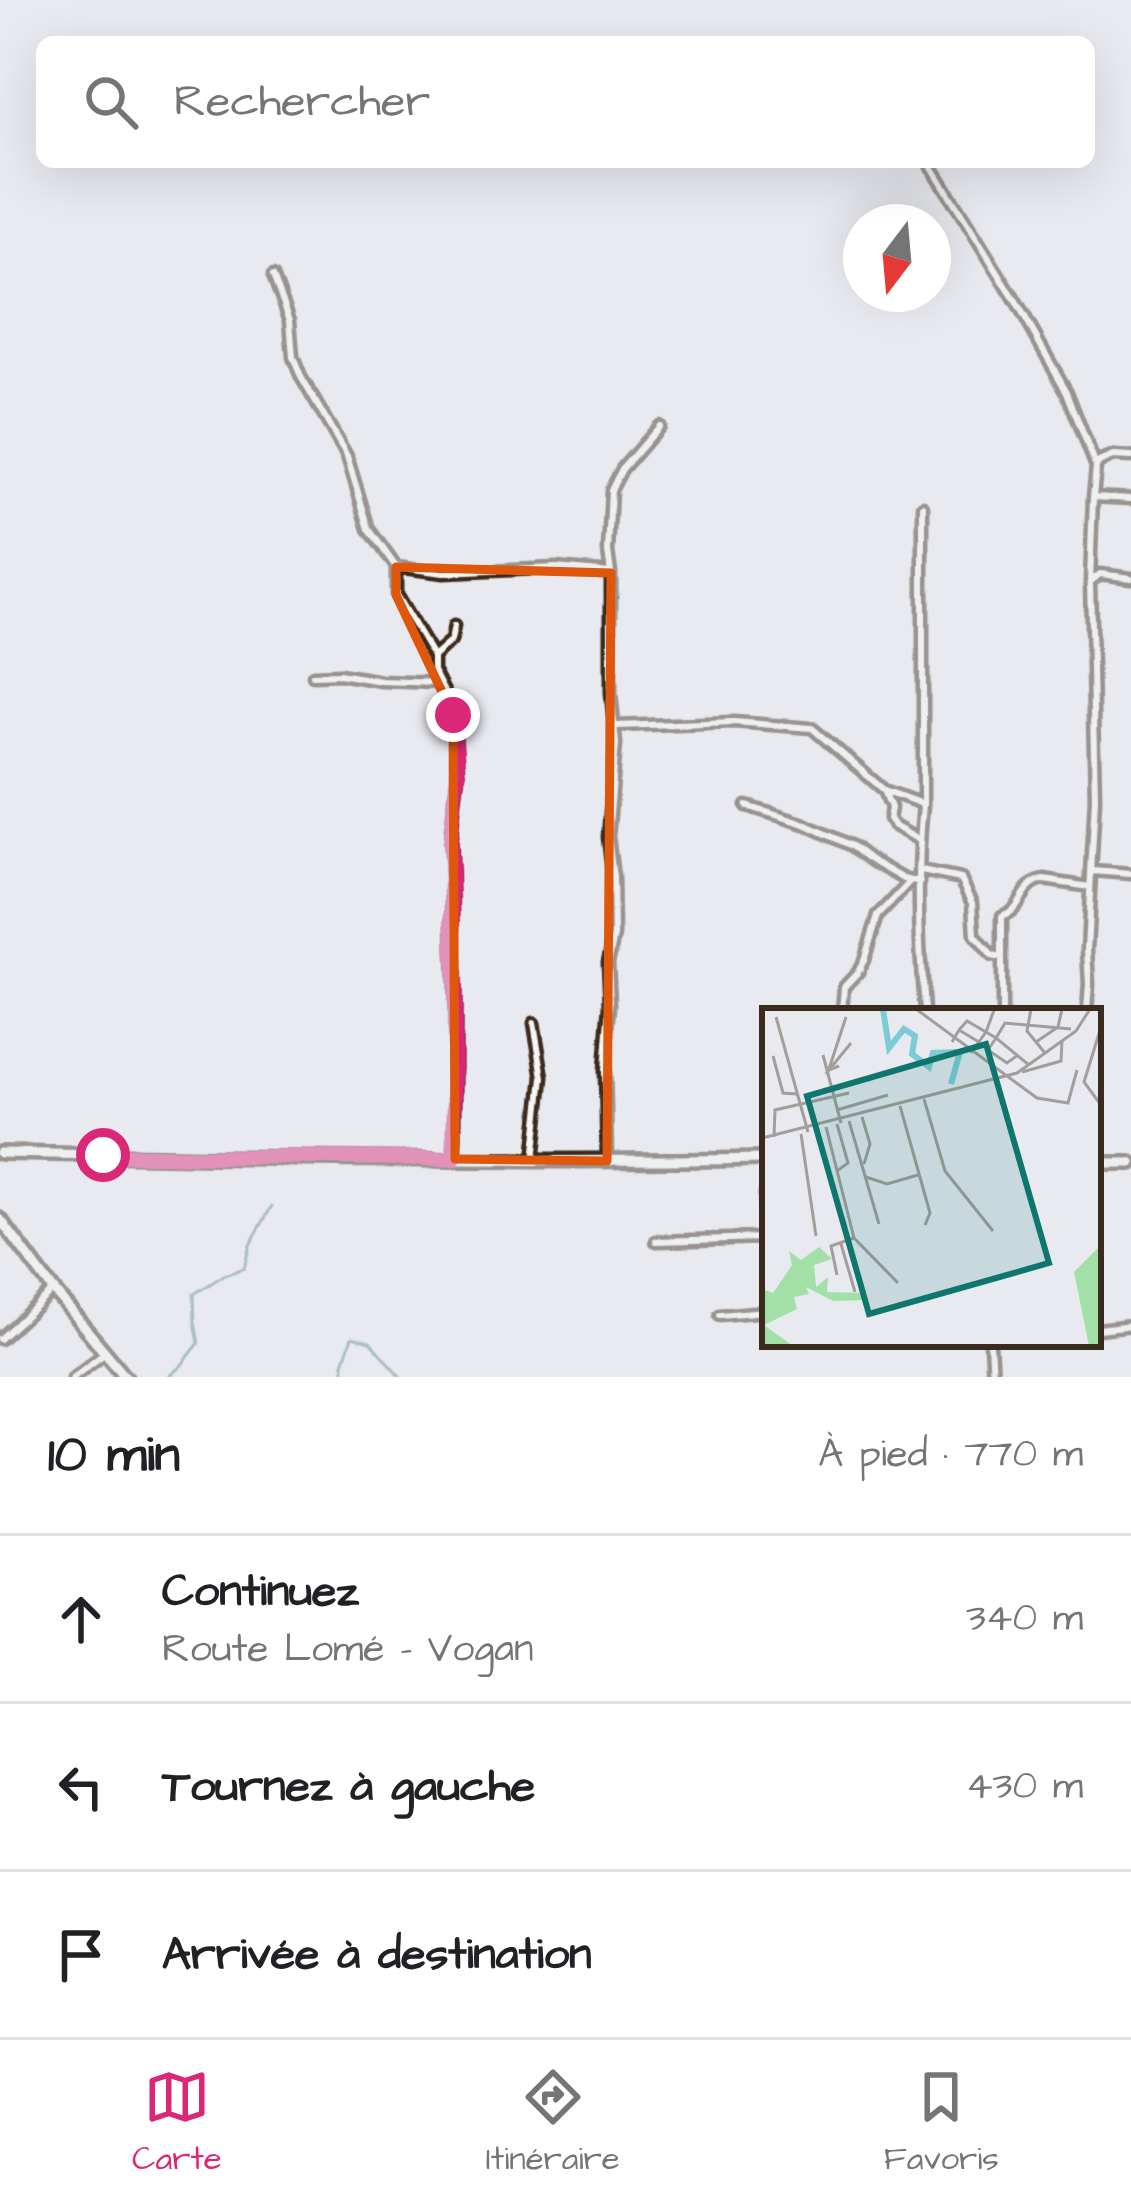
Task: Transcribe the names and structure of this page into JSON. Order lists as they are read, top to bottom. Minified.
{"north":"bottom","page":{"search":"Rechercher","heading":["10 min","À pied · 770 m"],"list":[["Continuez","Route Lomé - Vogan","340 m"],["Tournez à gauche","430 m"],"Arrivée à destination"],"nav":["Carte","Itinéraire","Favoris"]}}
